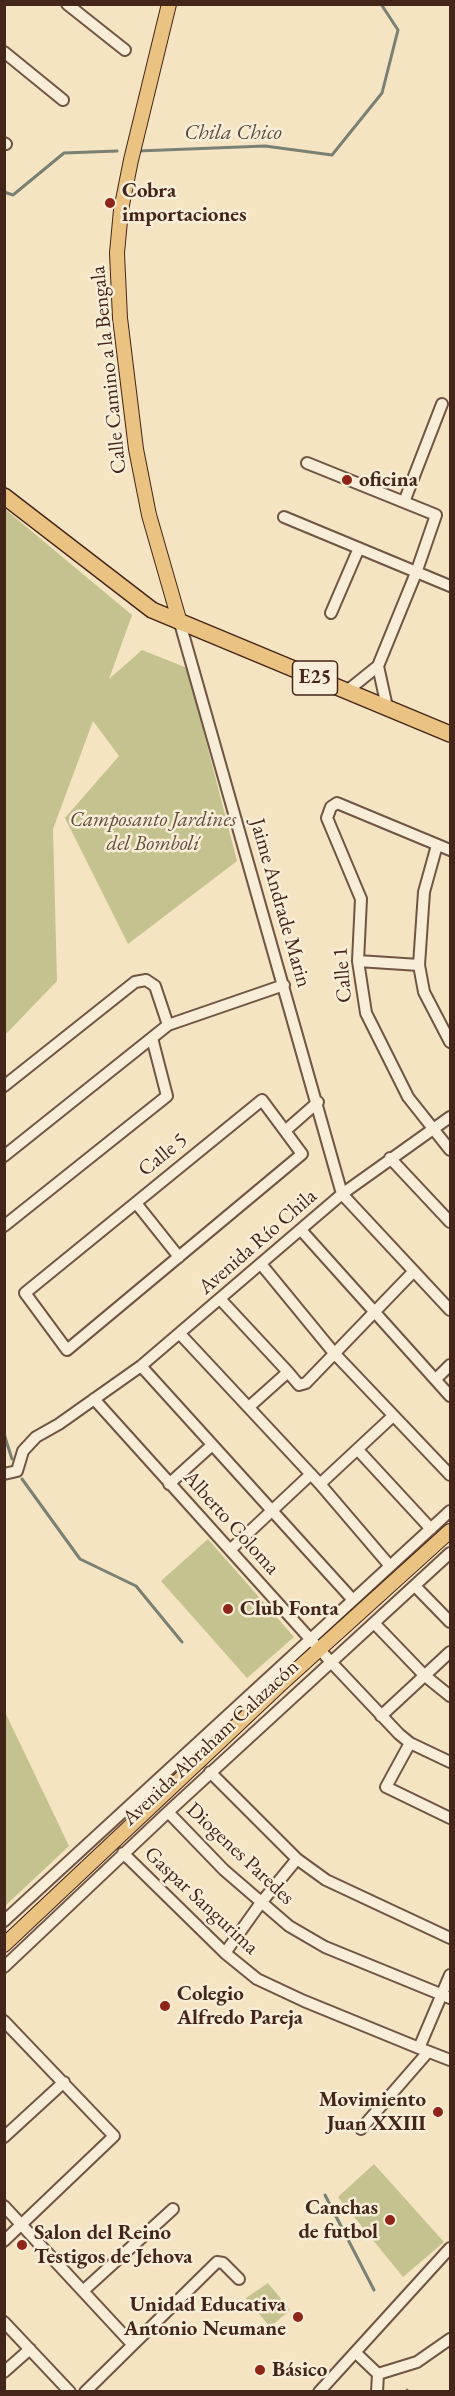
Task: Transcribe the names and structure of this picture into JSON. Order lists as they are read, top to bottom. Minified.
{"streets":{"highway":["E25"],"main road":["Calle Camino a la Bengala","Avenida Abraham Calazacón"],"street":["Jaime Andrade Marin","Calle 1","Calle 5","Avenida Río Chila","Alberto Coloma","Diogenes Paredes","Gaspar Sangurima"]},"crossings":[["Calle Camino a la Bengala","E25"],["Calle Camino a la Bengala","Jaime Andrade Marin"],["E25","Jaime Andrade Marin"],["Jaime Andrade Marin","Avenida Río Chila"],["Calle 1","Avenida Río Chila"],["Avenida Río Chila","Alberto Coloma"],["Alberto Coloma","Avenida Abraham Calazacón"],["Avenida Abraham Calazacón","Diogenes Paredes"],["Avenida Abraham Calazacón","Gaspar Sangurima"]],"water":["Chila Chico"],"parks":["Camposanto Jardines del Bombolí"],"places":["Cobra importaciones","oficina","Club Fonta","Colegio Alfredo Pareja","Movimiento Juan XXIII","Canchas de futbol","Salon del Reino Testigos de Jehova","Unidad Educativa Antonio Neumane","Básico"]}
